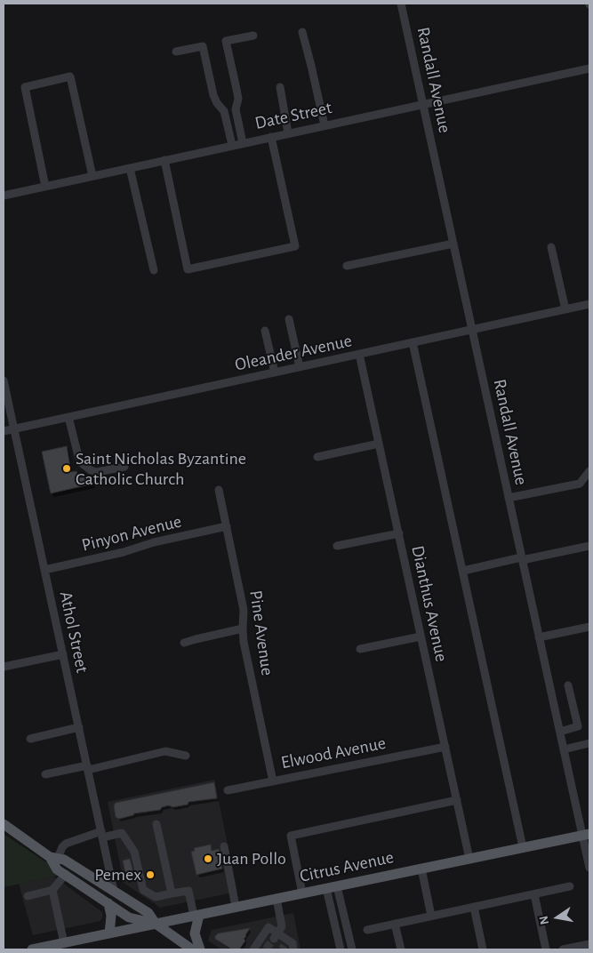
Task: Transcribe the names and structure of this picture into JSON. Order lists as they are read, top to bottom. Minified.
{"streets":{"main road":["Citrus Avenue"],"street":["Randall Avenue","Date Street","Oleander Avenue","Pinyon Avenue","Dianthus Avenue","Athol Street","Pine Avenue","Elwood Avenue"]},"crossings":[["Randall Avenue","Date Street"],["Randall Avenue","Oleander Avenue"],["Randall Avenue","Citrus Avenue"],["Oleander Avenue","Dianthus Avenue"],["Oleander Avenue","Athol Street"],["Pinyon Avenue","Athol Street"],["Pinyon Avenue","Pine Avenue"],["Dianthus Avenue","Elwood Avenue"],["Dianthus Avenue","Citrus Avenue"],["Pine Avenue","Elwood Avenue"]],"places":["Saint Nicholas Byzantine Catholic Church","Juan Pollo","Pemex"],"north":"left"}
